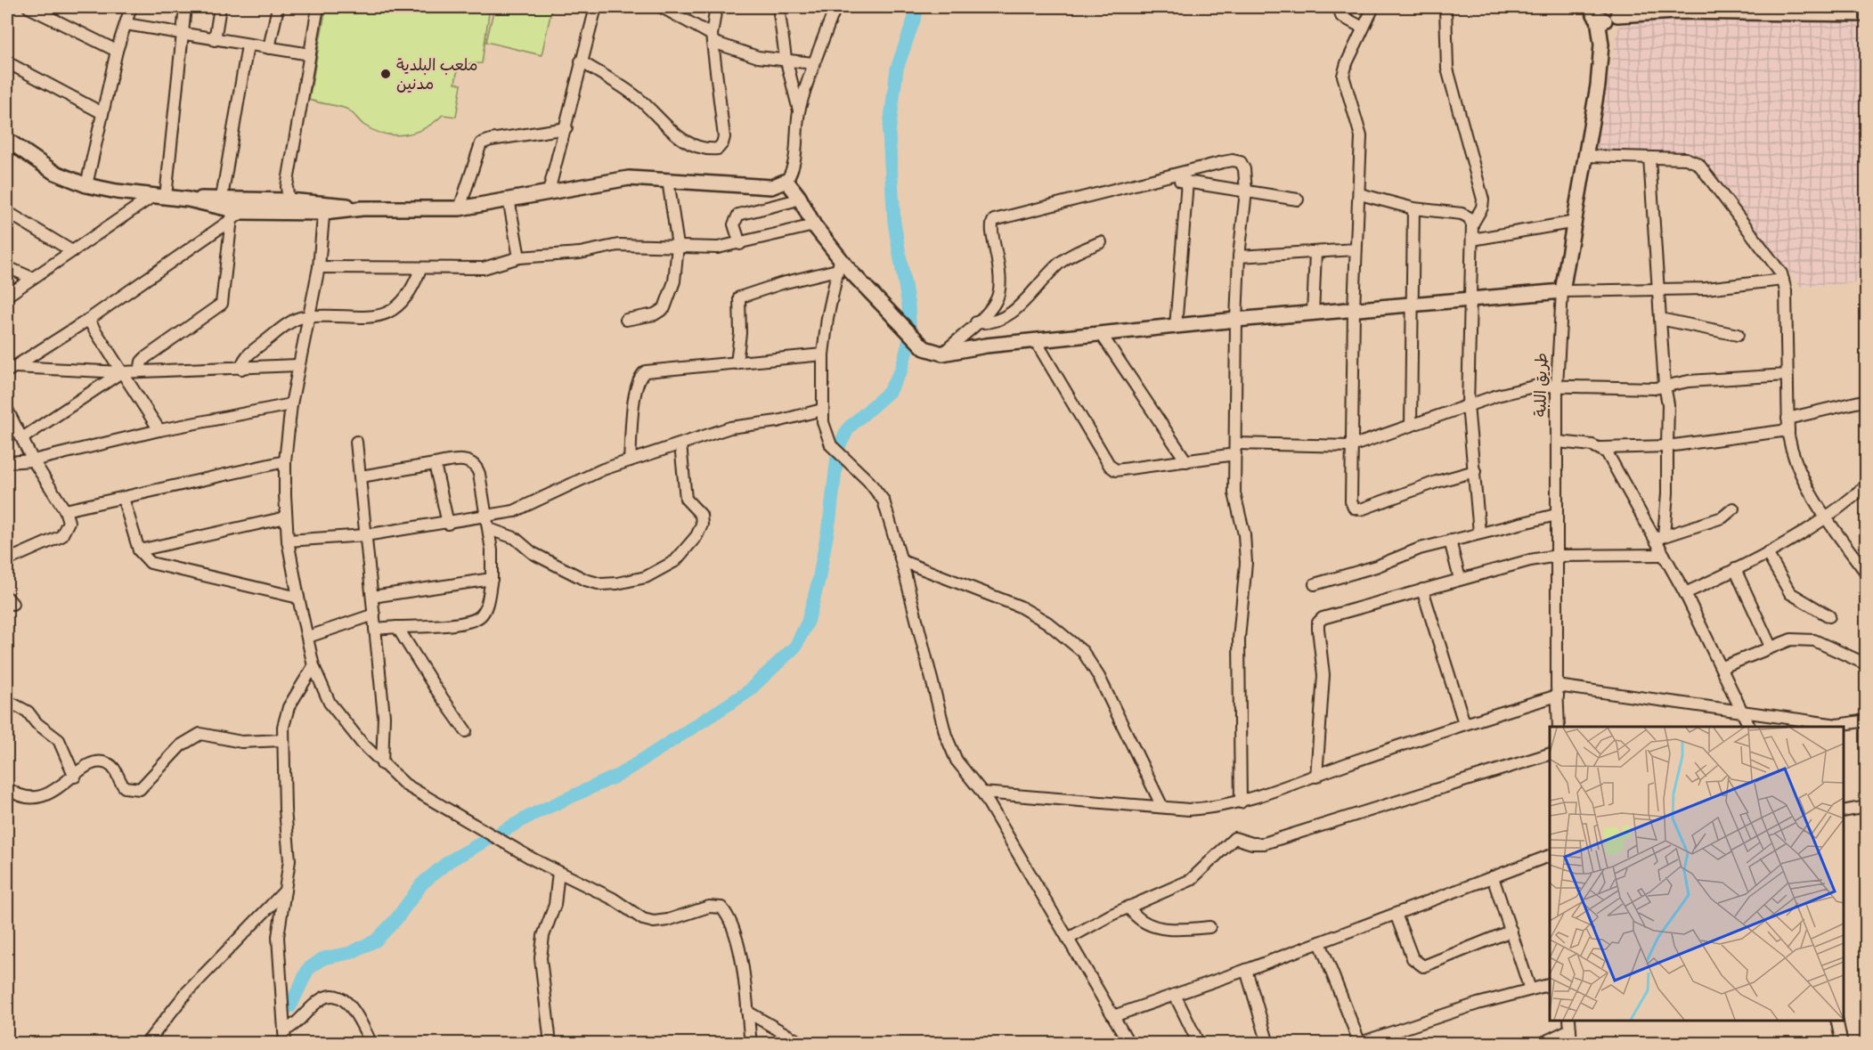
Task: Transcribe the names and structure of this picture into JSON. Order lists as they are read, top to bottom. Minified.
{"streets":{"main road":["طريق اللبة"]},"places":["ملعب البلدية مدنين"]}
